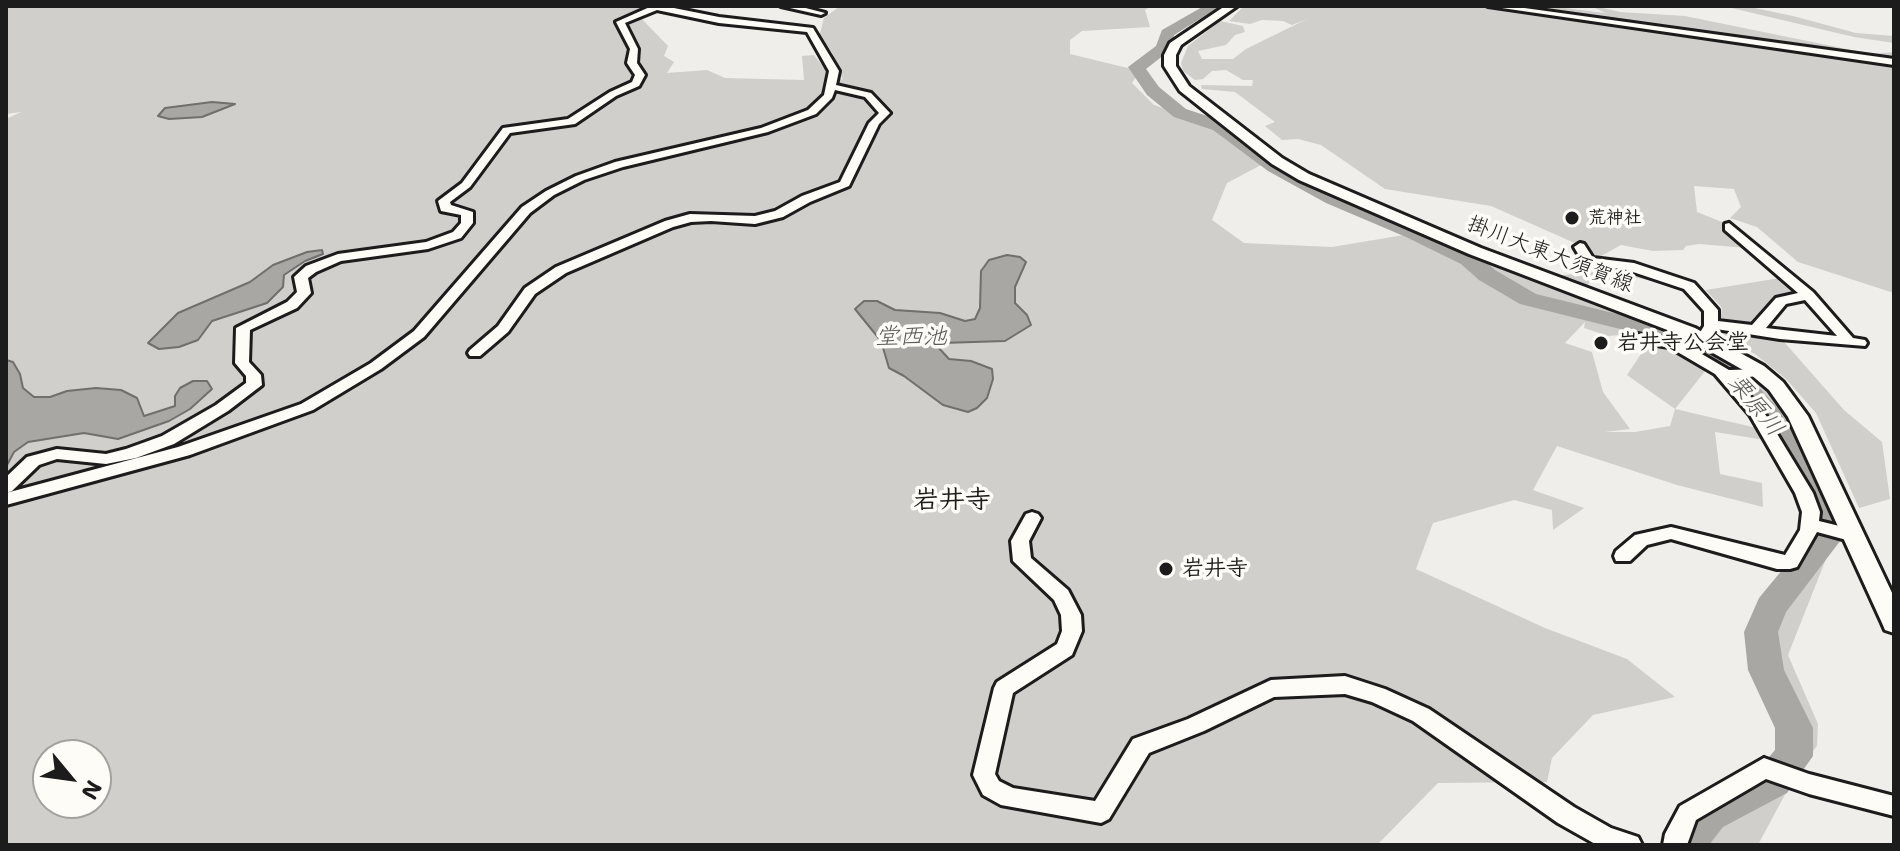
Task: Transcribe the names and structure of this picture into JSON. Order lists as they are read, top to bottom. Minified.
{"streets":{"main road":["掛川大東大須賀線"]},"districts":["岩井寺"],"water":["堂西池","栗原川"],"places":["荒神社","岩井寺公会堂","岩井寺"],"north":"bottom right"}
